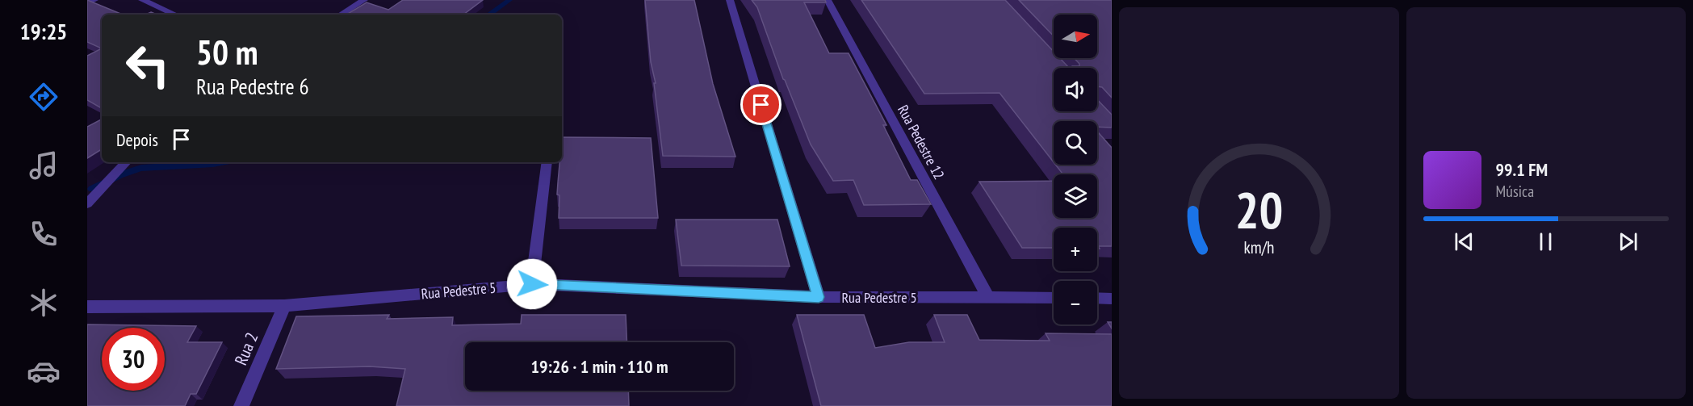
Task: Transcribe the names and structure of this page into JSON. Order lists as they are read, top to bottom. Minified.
{"streets":{"street":["Rua Pedestre 12","Rua Pedestre 5","Rua 2"]},"crossings":[["Rua Pedestre 12","Rua Pedestre 5"],["Rua Pedestre 5","Rua 2"]],"north":"right","page":{"tabs":"19:25","map_buttons":["+","−"],"turn":["50 m","Rua Pedestre 6"],"then":"Depois","song":["99.1 FM","Música"],"limit":"30","trip":"19:26 · 1 min · 110 m","gauge":["20","km/h"]}}
